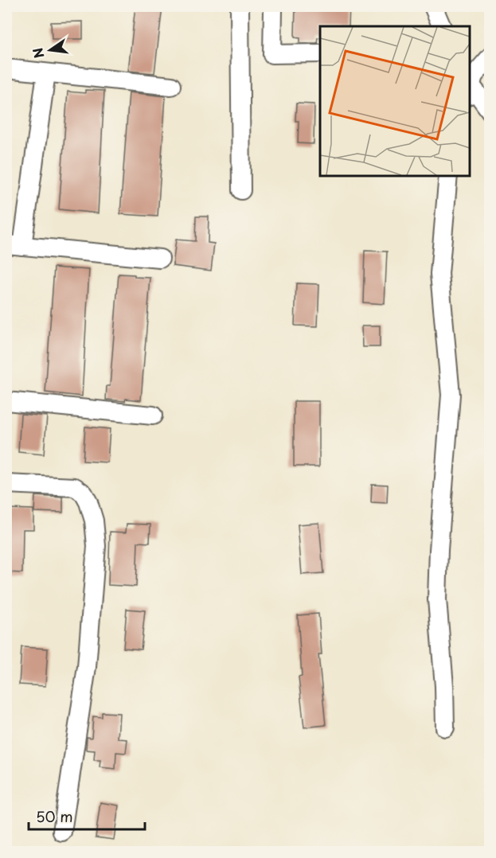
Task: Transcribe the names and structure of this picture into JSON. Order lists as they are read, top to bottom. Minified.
{"scale_bar":"50 m","north":"left"}
